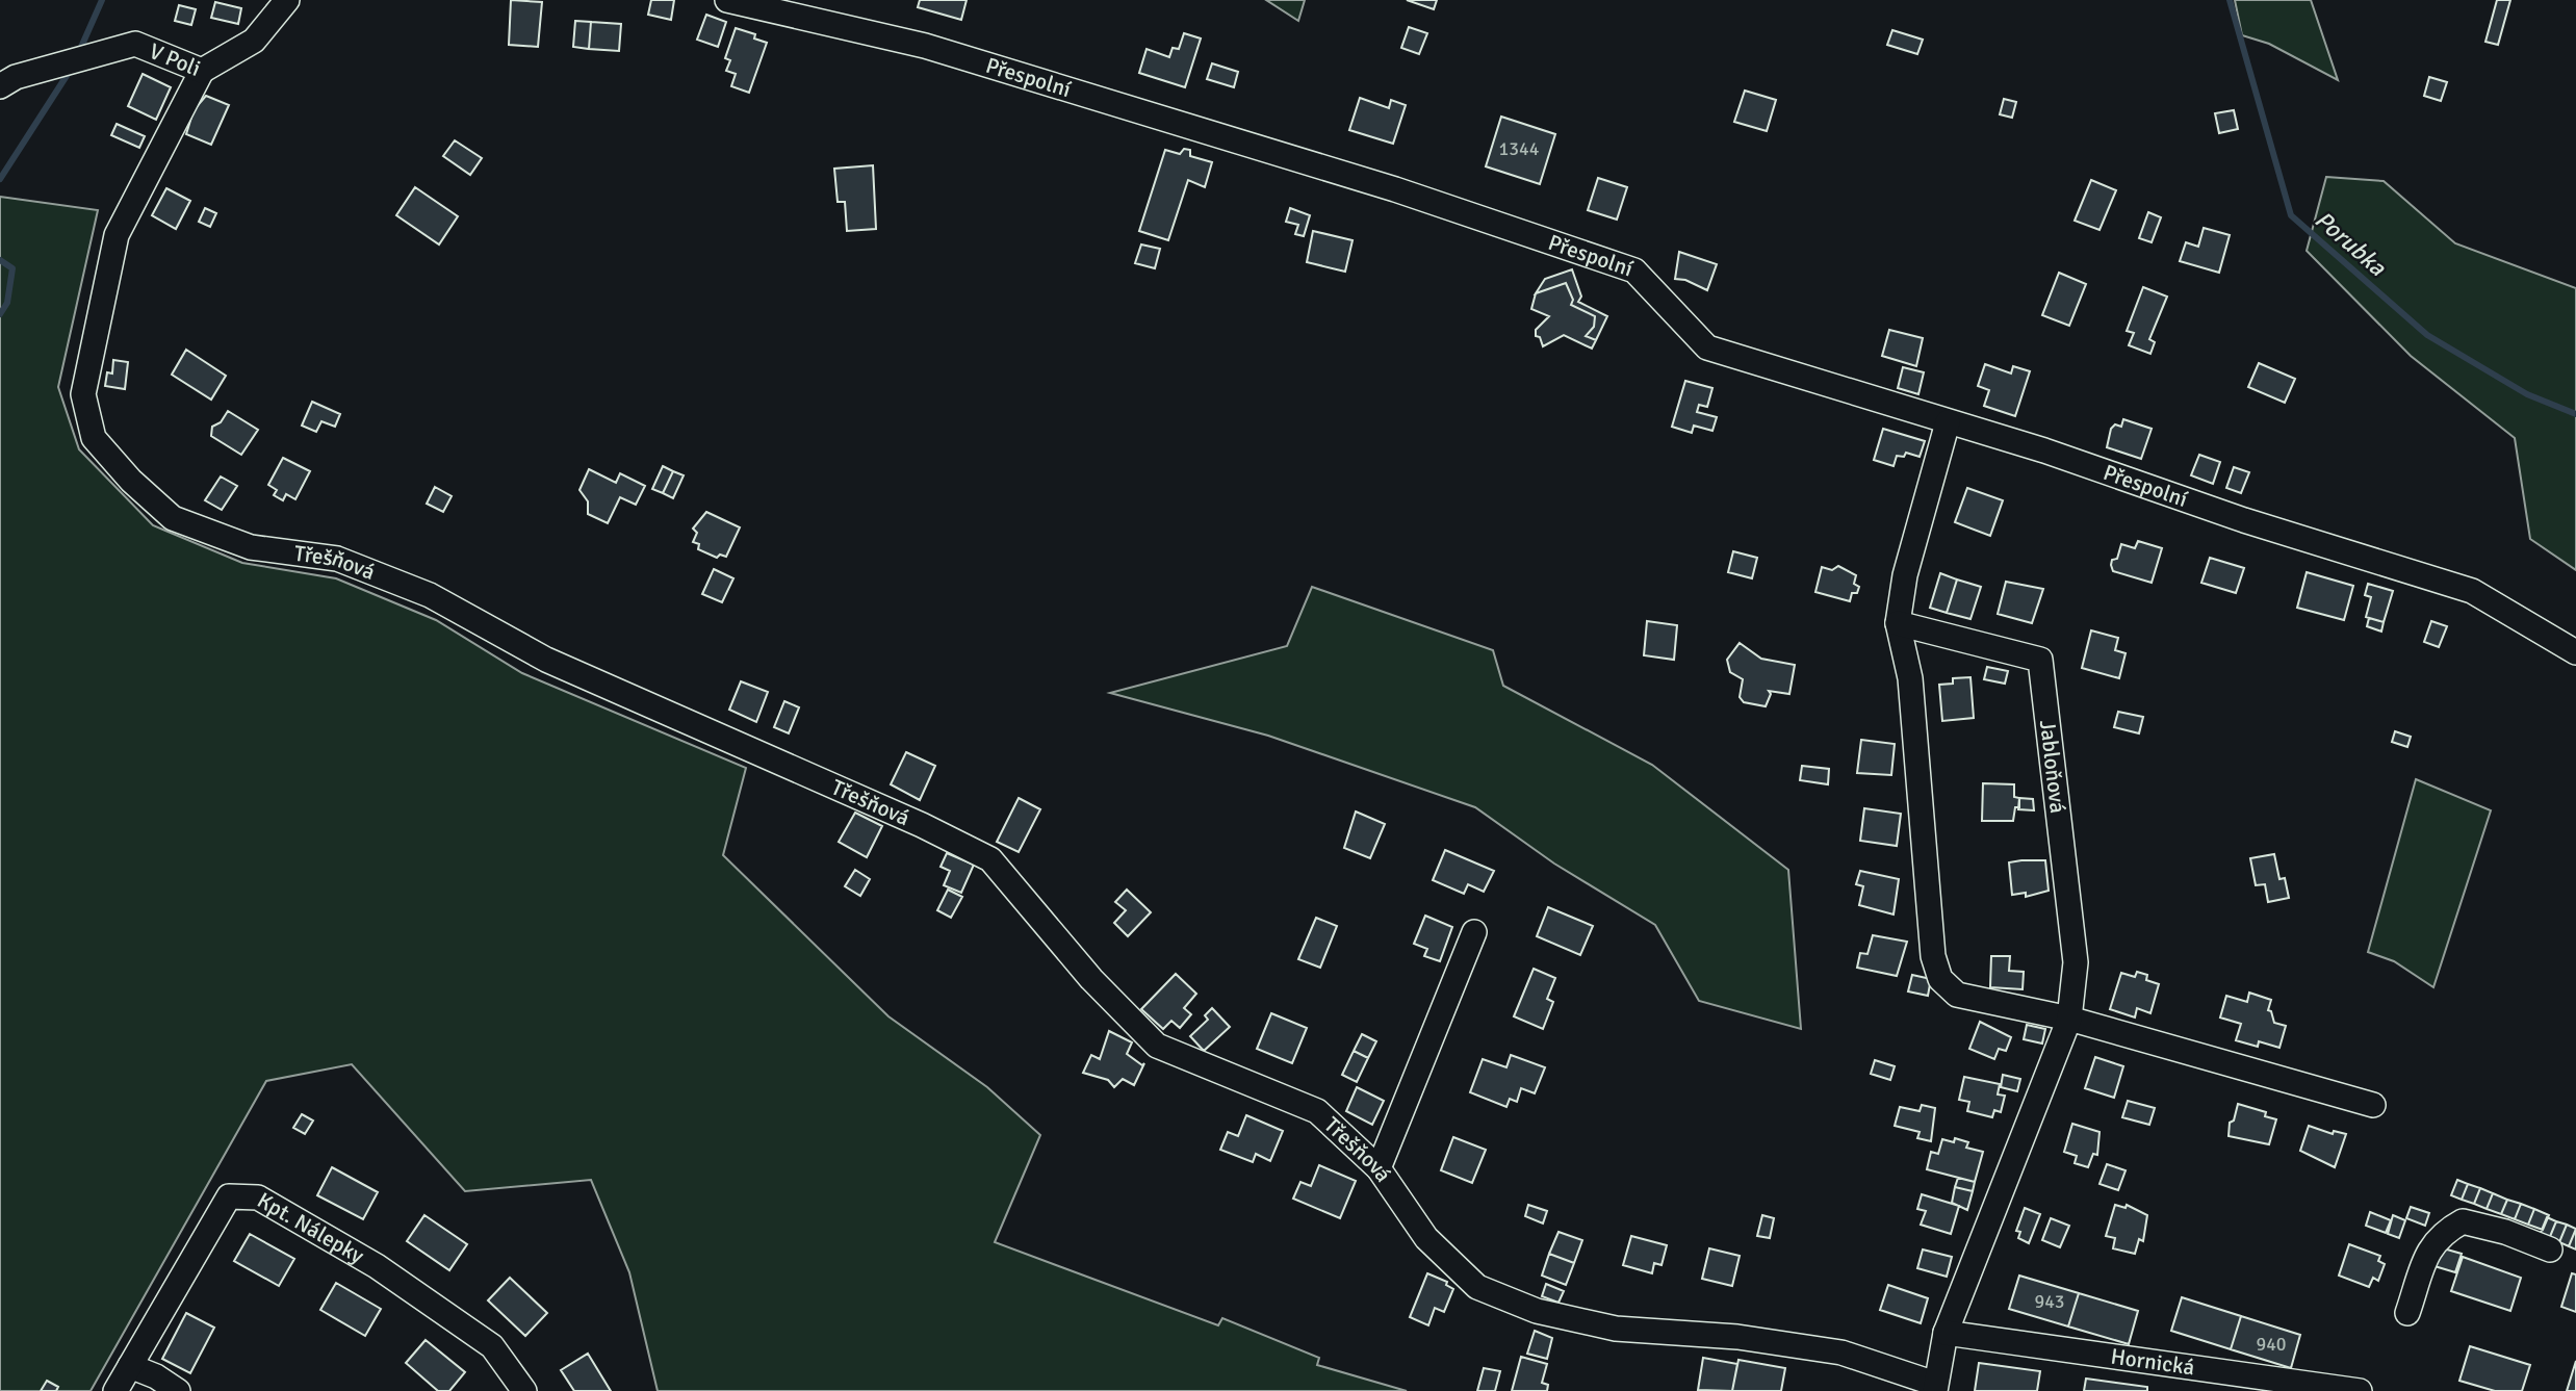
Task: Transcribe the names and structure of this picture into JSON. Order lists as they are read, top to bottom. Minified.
{"streets":{"street":["V Poli","Přespolní","Třešňová","Jabloňová","Kpt. Nálepky","Hornická"]},"crossings":[["V Poli","Třešňová"],["Třešňová","Jabloňová"],["Jabloňová","Hornická"]],"water":["Porubka"],"house_numbers":["1344","943","940"]}
